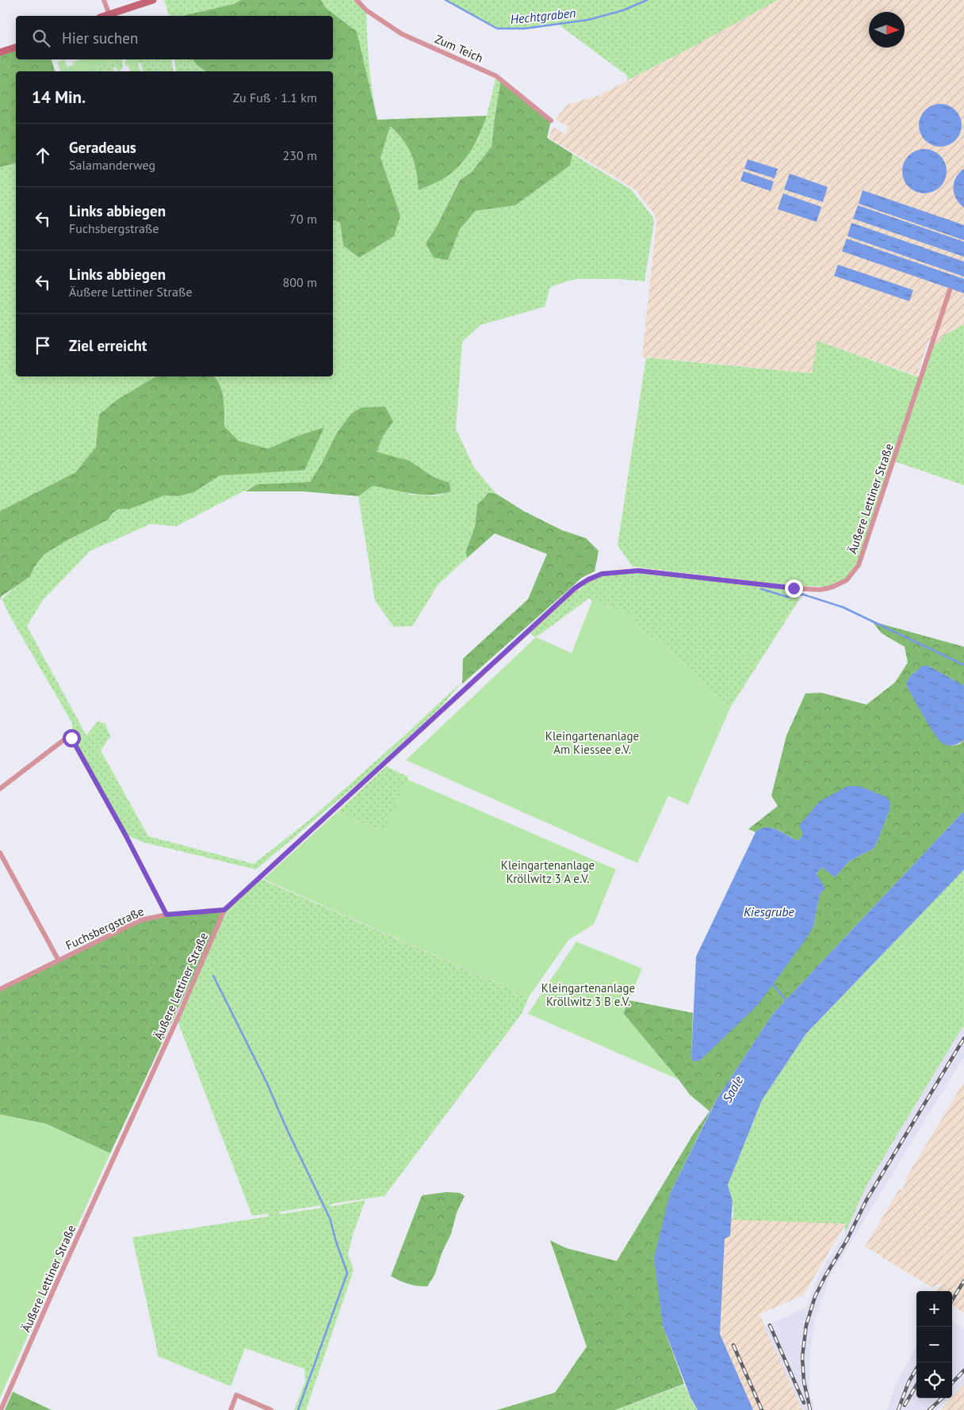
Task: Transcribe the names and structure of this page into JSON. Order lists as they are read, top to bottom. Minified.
{"streets":{"street":["Zum Teich","Äußere Lettiner Straße","Fuchsbergstraße"]},"crossings":[["Äußere Lettiner Straße","Fuchsbergstraße"]],"water":["Hechtgraben","Kiesgrube","Saale"],"parks":["Kleingartenanlage Am Kiessee e.V.","Kleingartenanlage Kröllwitz 3 A e.V.","Kleingartenanlage Kröllwitz 3 B e.V."],"north":"right","page":{"search":"Hier suchen","heading":["14 Min.","Zu Fuß · 1.1 km"],"list":[["Geradeaus","Salamanderweg","230 m"],["Links abbiegen","Fuchsbergstraße","70 m"],["Links abbiegen","Äußere Lettiner Straße","800 m"],"Ziel erreicht"],"map_buttons":["+","−"]}}
